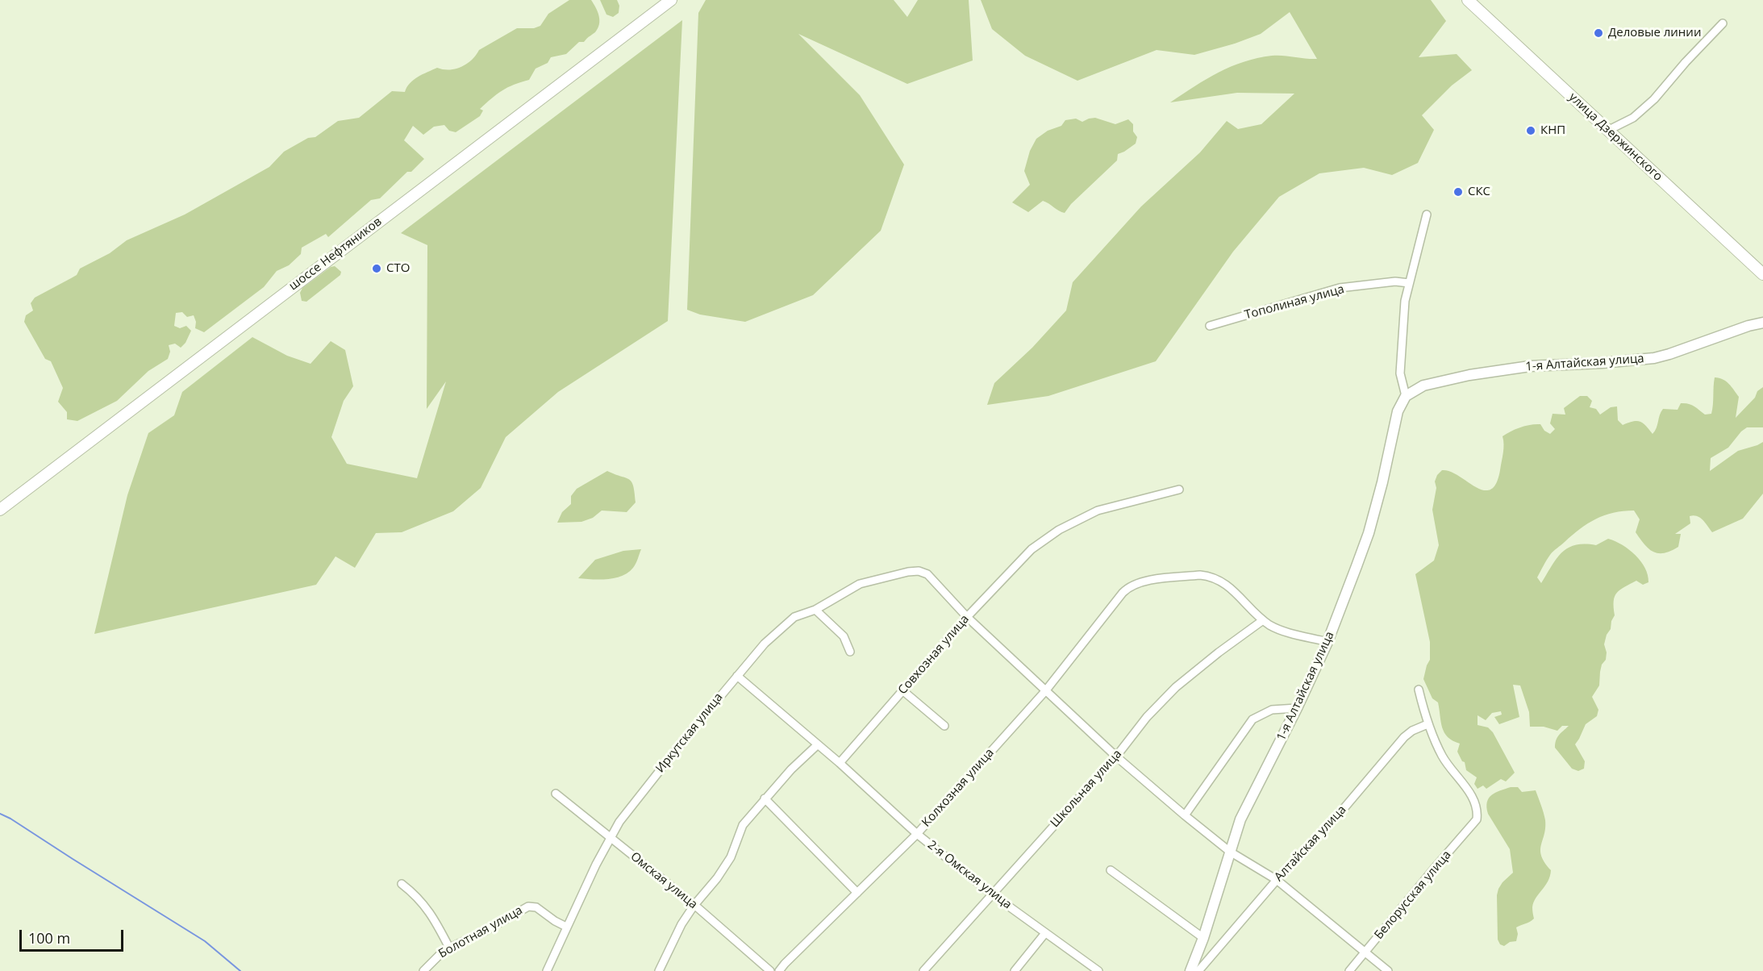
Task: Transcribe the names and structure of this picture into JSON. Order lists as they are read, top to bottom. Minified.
{"streets":{"main road":["улица Дзержинского","шоссе Нефтяников"],"street":["Тополиная улица","1-я Алтайская улица","Совхозная улица","Иркутская улица","Колхозная улица","Школьная улица","Алтайская улица","2-я Омская улица","Омская улица","Белорусская улица","Болотная улица"]},"crossings":[["Совхозная улица","Иркутская улица"],["Совхозная улица","2-я Омская улица"],["Иркутская улица","2-я Омская улица"],["Иркутская улица","Омская улица"],["Иркутская улица","Болотная улица"],["Колхозная улица","Школьная улица"],["Колхозная улица","2-я Омская улица"],["Школьная улица","2-я Омская улица"],["Алтайская улица","Белорусская улица"]],"places":["Деловые линии","КНП","СКС","СТО"],"scale_bar":"100 m"}
